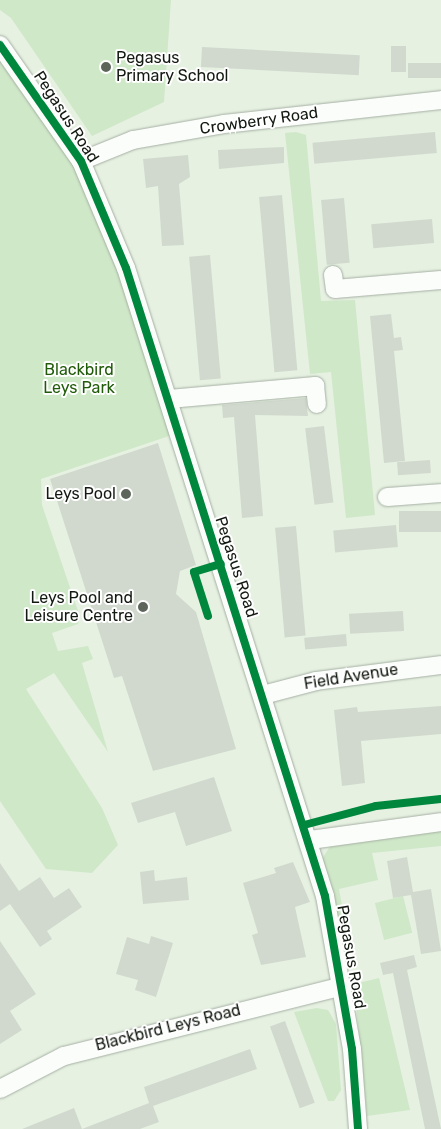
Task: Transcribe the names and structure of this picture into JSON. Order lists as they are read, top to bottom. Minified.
{"streets":{"street":["Pegasus Road","Crowberry Road","Field Avenue","Blackbird Leys Road"]},"crossings":[["Pegasus Road","Crowberry Road"],["Pegasus Road","Field Avenue"],["Pegasus Road","Blackbird Leys Road"]],"parks":["Blackbird Leys Park"],"places":["Pegasus Primary School","Leys Pool","Leys Pool and Leisure Centre"]}
